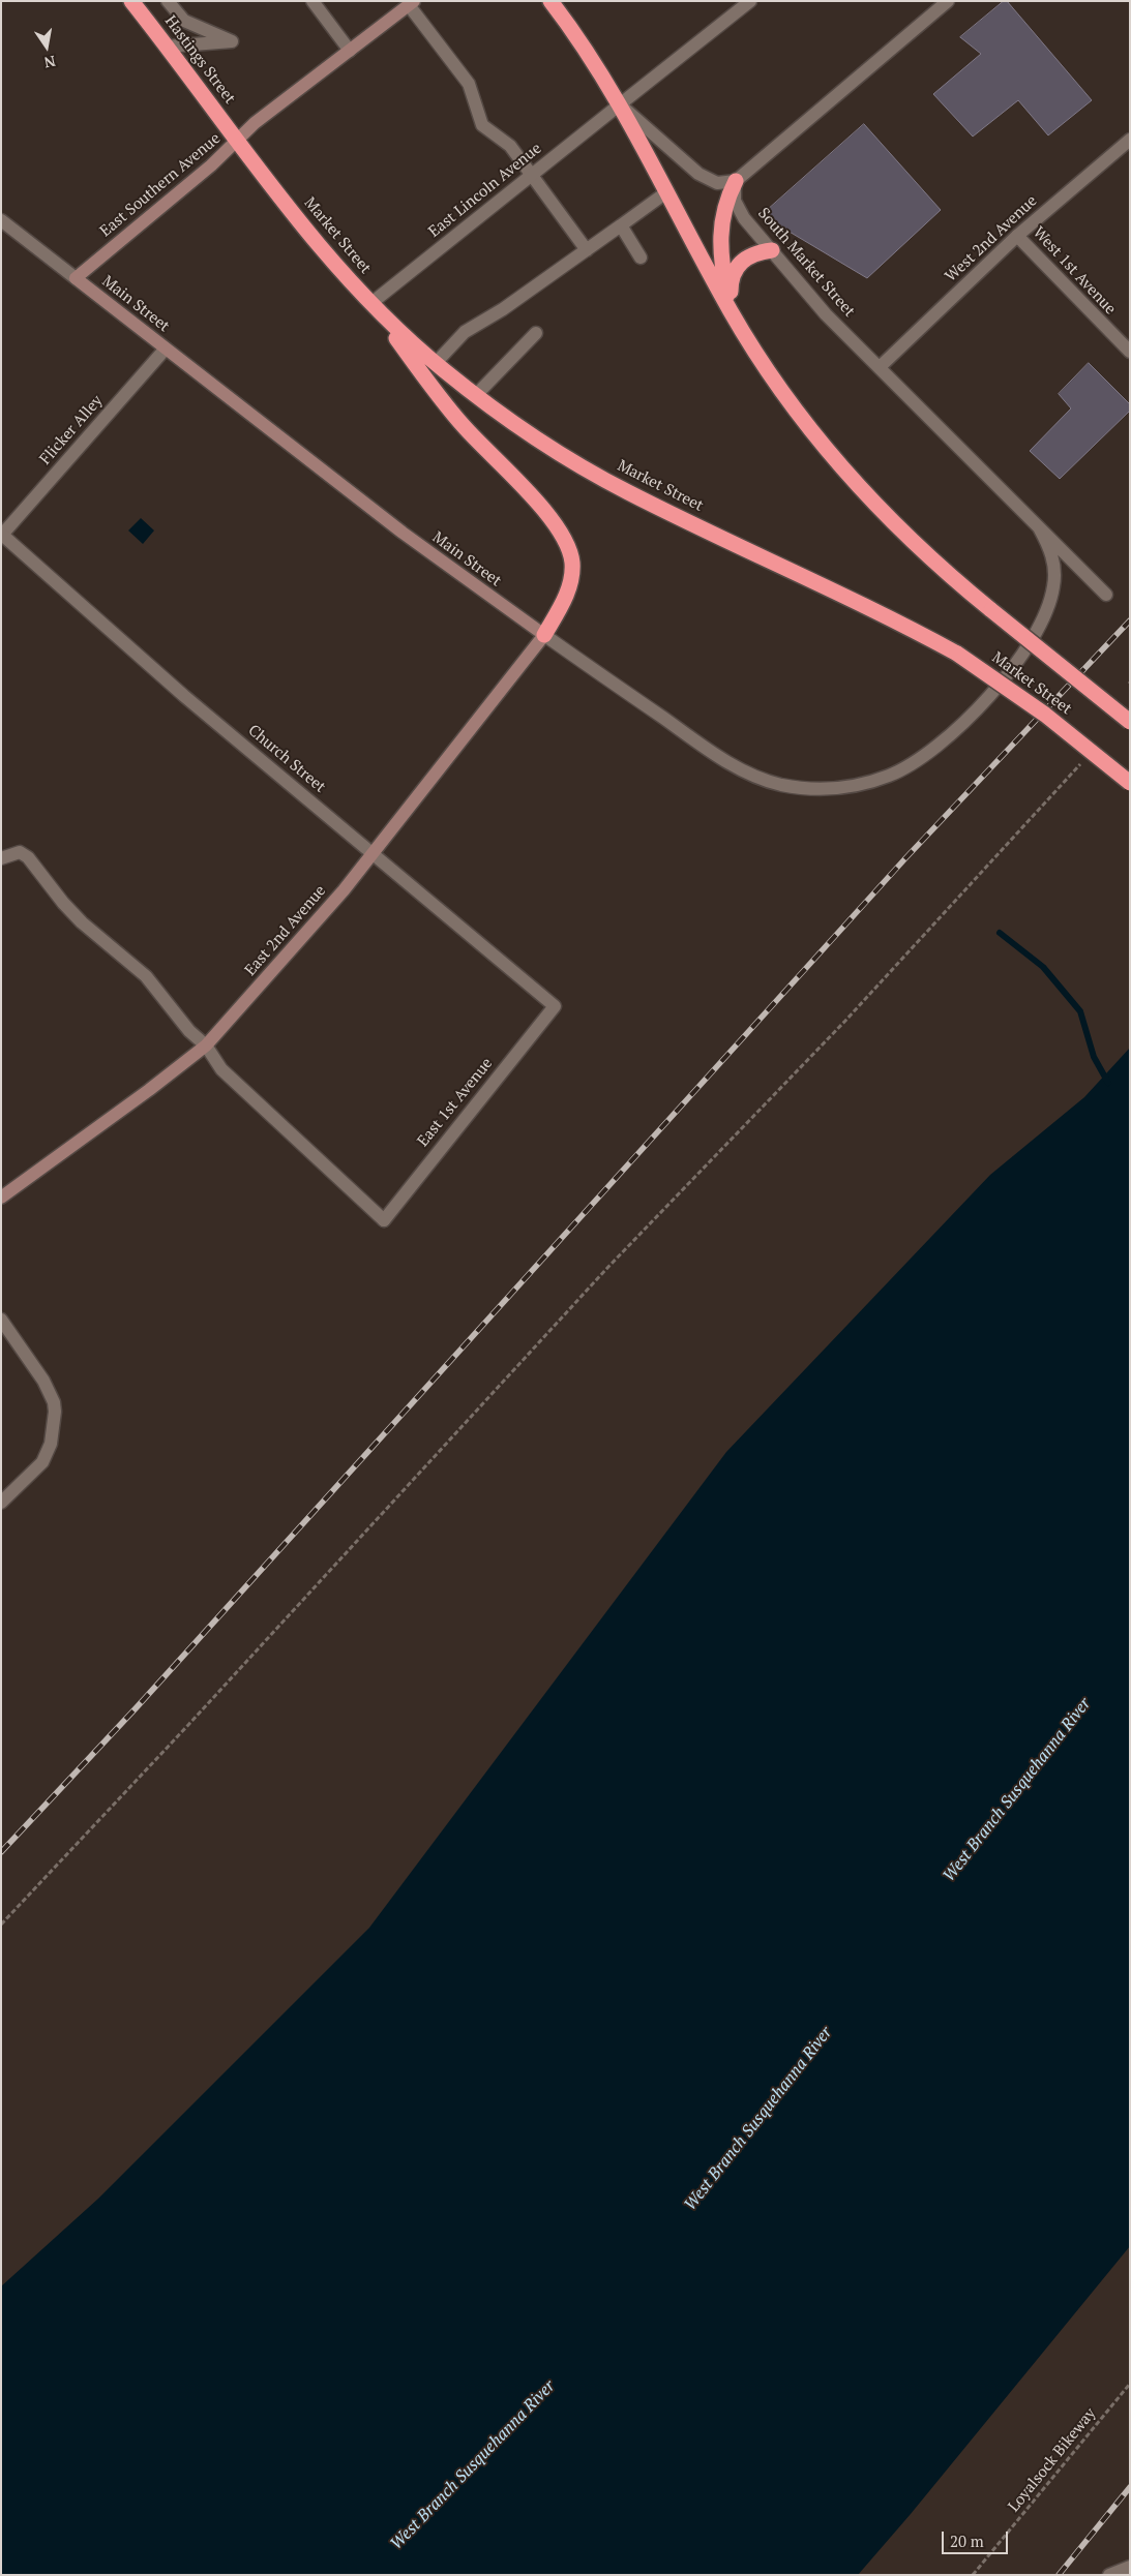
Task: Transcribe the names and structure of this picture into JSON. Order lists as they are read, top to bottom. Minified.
{"streets":{"highway":["Hastings Street","Market Street"],"street":["East Southern Avenue","East Lincoln Avenue","West 2nd Avenue","South Market Street","West 1st Avenue","Main Street","Flicker Alley","Church Street","East 2nd Avenue","East 1st Avenue"],"path":["Loyalsock Bikeway"]},"crossings":[["Hastings Street","East Southern Avenue"],["Hastings Street","Market Street"],["East Southern Avenue","Market Street"],["East Southern Avenue","Main Street"],["East Lincoln Avenue","Market Street"],["West 2nd Avenue","South Market Street"],["West 2nd Avenue","West 1st Avenue"],["South Market Street","Main Street"],["Main Street","Flicker Alley"],["Main Street","East 2nd Avenue"],["Flicker Alley","Church Street"],["Church Street","East 2nd Avenue"],["Church Street","East 1st Avenue"],["East 2nd Avenue","East 1st Avenue"]],"water":["West Branch Susquehanna River"],"scale_bar":"20 m","north":"bottom"}
